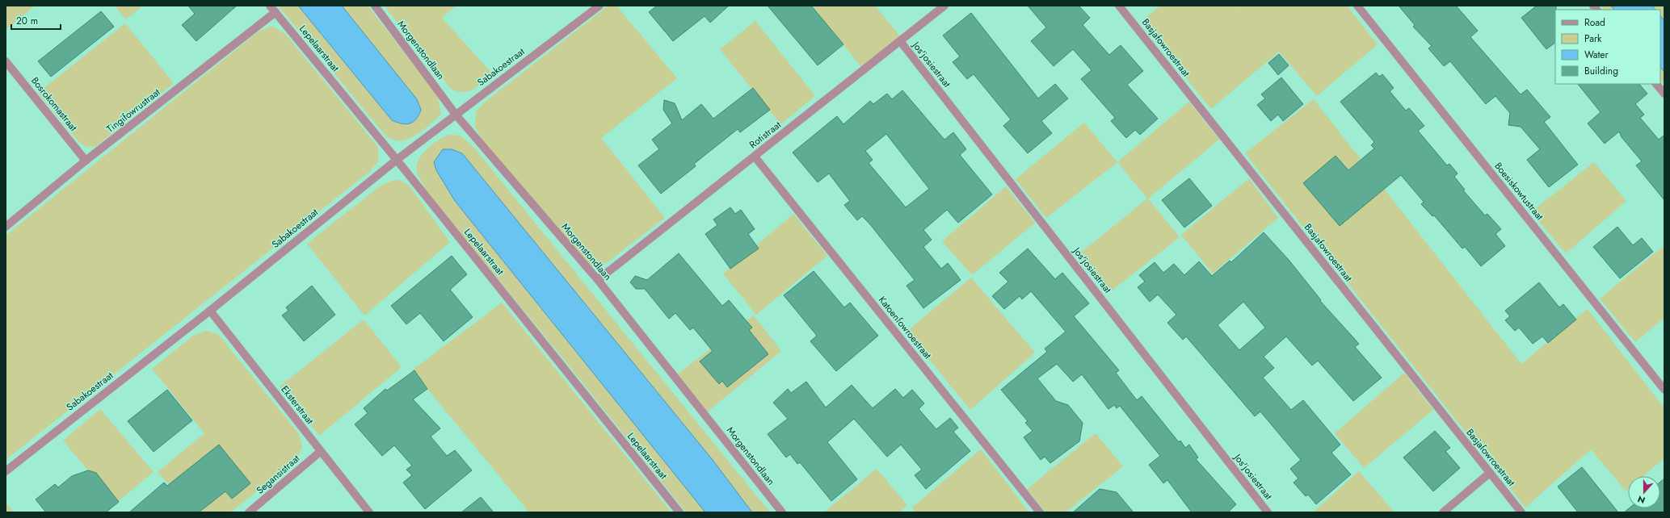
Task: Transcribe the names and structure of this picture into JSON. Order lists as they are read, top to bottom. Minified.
{"streets":{"street":["Basjafowroestraat","Lepelaarstraat","Morgenstondlaan","Jos'josiestraat","Sabakoestraat","Bosrokomastraat","Tingifowrustraat","Rotistraat","Boesiskowtustraat","Katoenfowroestraat","Eksterstraat","Segansistraat"]},"crossings":[["Lepelaarstraat","Sabakoestraat"],["Lepelaarstraat","Tingifowrustraat"],["Morgenstondlaan","Sabakoestraat"],["Morgenstondlaan","Rotistraat"],["Jos'josiestraat","Rotistraat"],["Sabakoestraat","Eksterstraat"],["Bosrokomastraat","Tingifowrustraat"],["Rotistraat","Katoenfowroestraat"],["Eksterstraat","Segansistraat"]],"legend":["Road","Park","Water","Building"],"scale_bar":"20 m","north":"bottom"}
